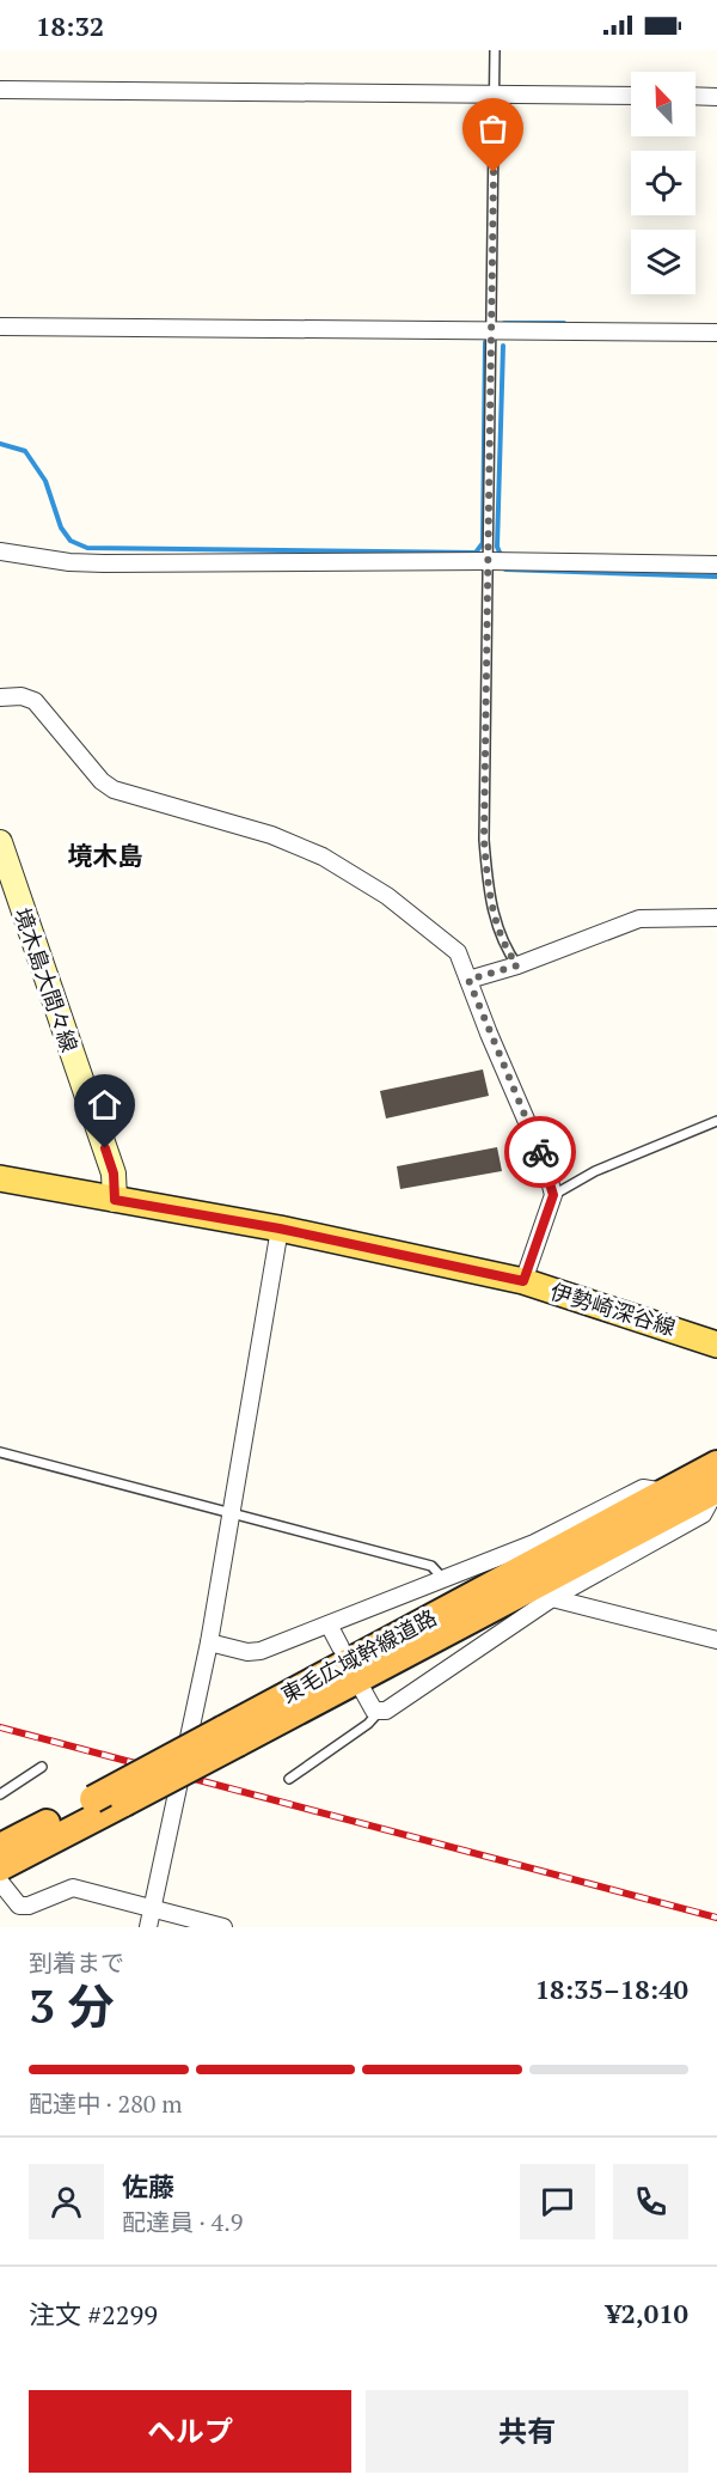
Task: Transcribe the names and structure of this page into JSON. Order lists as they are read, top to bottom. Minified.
{"streets":{"highway":["東毛広域幹線道路"],"main road":["境木島大間々線","伊勢崎深谷線"]},"crossings":[["境木島大間々線","伊勢崎深谷線"]],"districts":["境木島"],"north":"top left","page":{"status":"18:32","heading":["3 分","到着まで","18:35–18:40"],"panel":["佐藤","配達員 · 4.9","注文 #2299","¥2,010"],"bar":"配達中 · 280 m","buttons":["ヘルプ","共有"]}}
